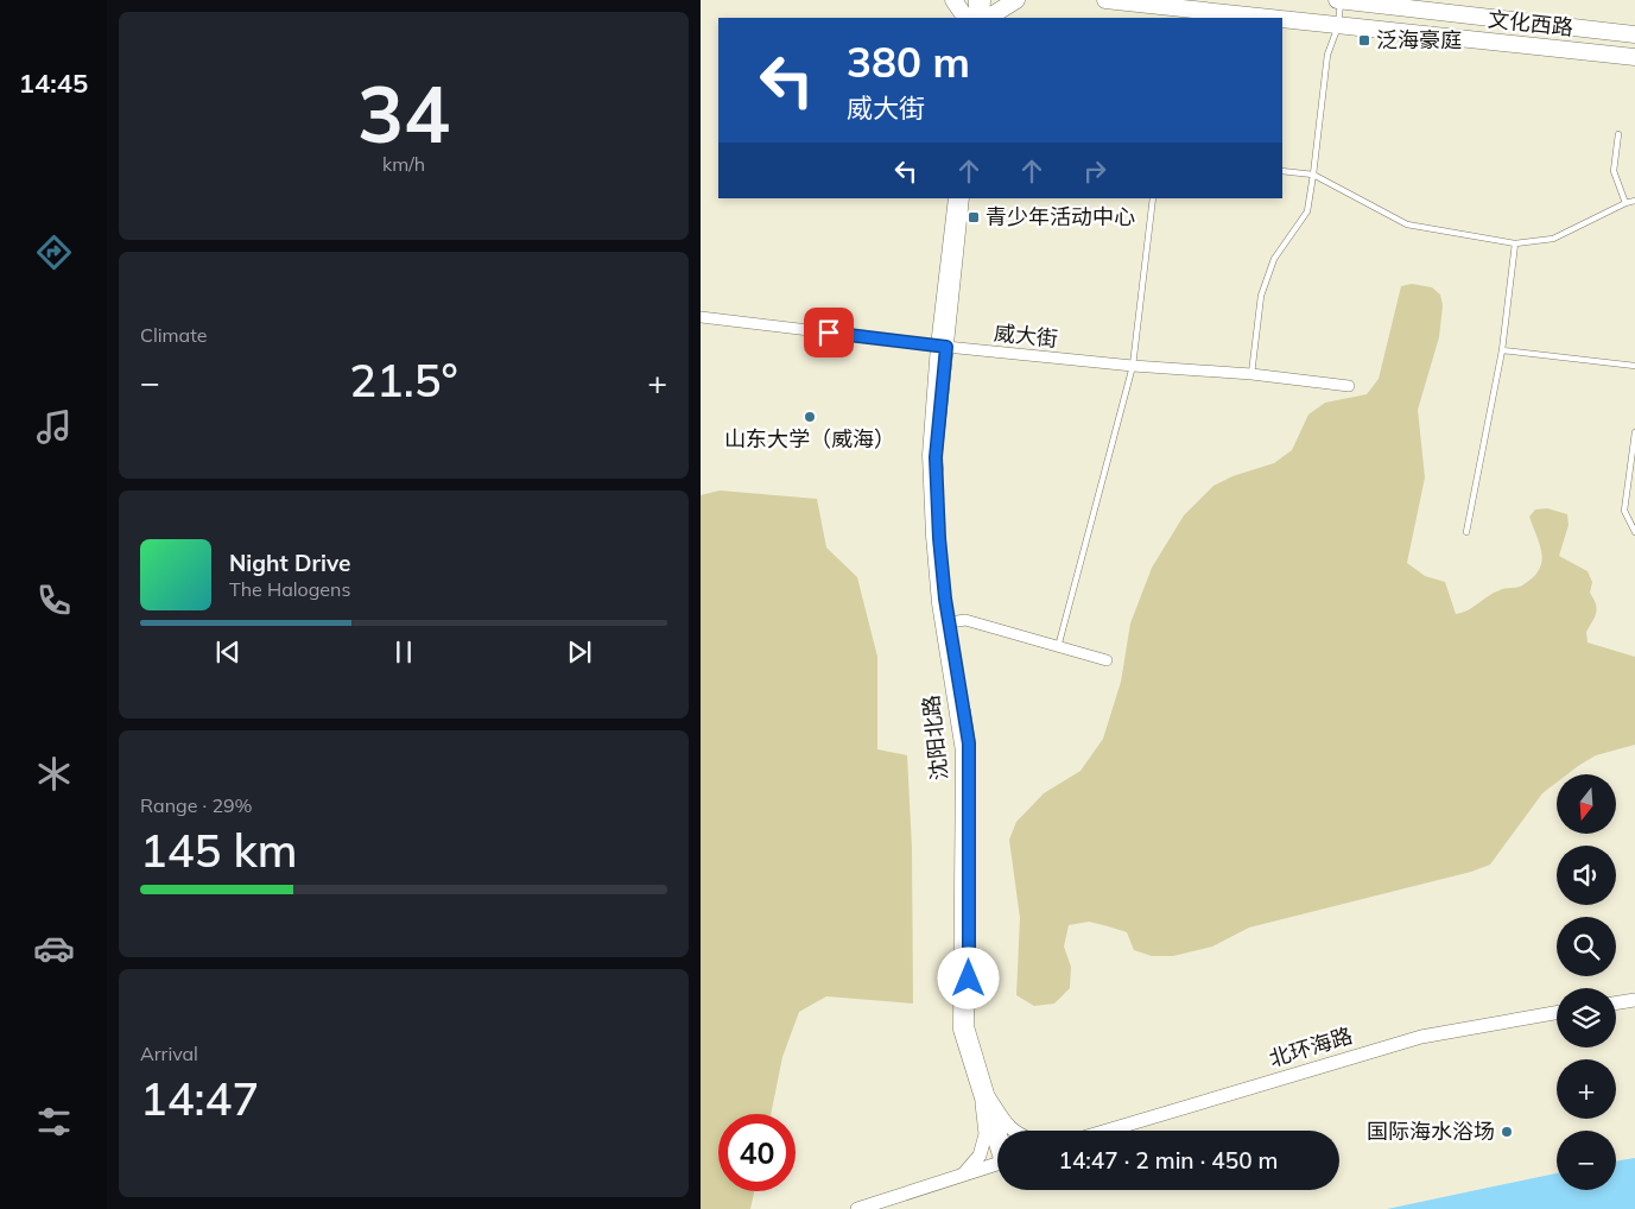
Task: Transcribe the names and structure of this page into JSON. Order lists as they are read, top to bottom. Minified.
{"streets":{"main road":["文化西路","沈阳北路","北环海路"],"street":["威大街"]},"crossings":[["威大街","沈阳北路"]],"places":{"transit":["泛海豪庭","青少年活动中心"],"other":["山东大学（威海）","国际海水浴场"]},"north":"bottom","page":{"tabs":"14:45","tile":[["34","km/h"],"Climate",["Range · 29%","145 km"],["Arrival","14:47"]],"turn":["380 m","威大街"],"heat":["−","21.5°","+"],"song":["Night Drive","The Halogens"],"map_buttons":["+","−"],"limit":"40","trip":"14:47 · 2 min · 450 m"}}
